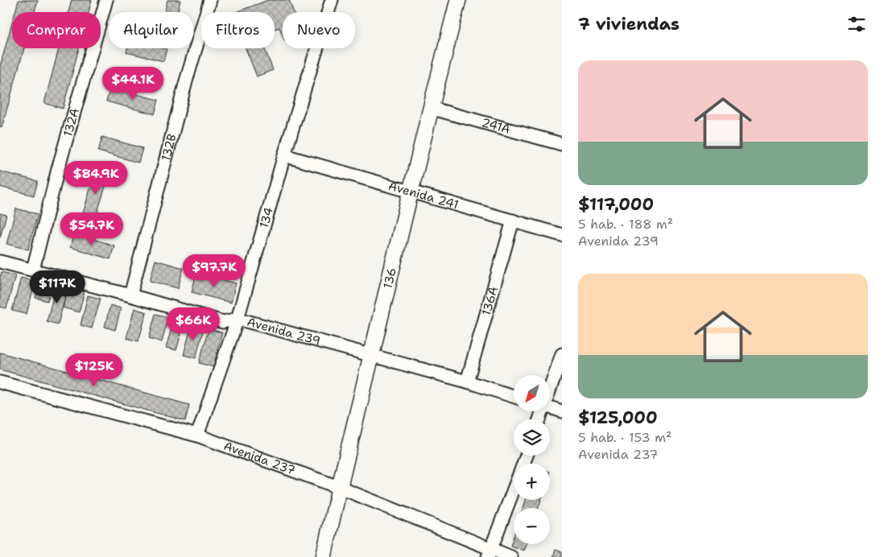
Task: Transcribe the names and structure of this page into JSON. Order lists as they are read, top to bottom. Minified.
{"streets":{"street":["132A","241A","132B","Avenida 241","134","136","136A","Avenida 239","Avenida 237"]},"crossings":[["132A","Avenida 239"],["241A","136"],["132B","Avenida 239"],["Avenida 241","134"],["Avenida 241","136"],["Avenida 241","136A"],["134","Avenida 239"],["134","Avenida 237"],["136","Avenida 239"],["136","Avenida 237"],["136A","Avenida 239"]],"north":"bottom left","page":{"heading":"7 viviendas","chip":["Comprar","Alquilar","Filtros","Nuevo"],"list":[{"name":"$117,000","note":"5 hab. · 188 m² · Avenida 239"},{"name":"$125,000","note":"5 hab. · 153 m² · Avenida 237"}],"price":["$44.1K","$84.9K","$54.7K","$97.7K","$117K","$66K","$125K"],"map_buttons":["+","−"]}}
